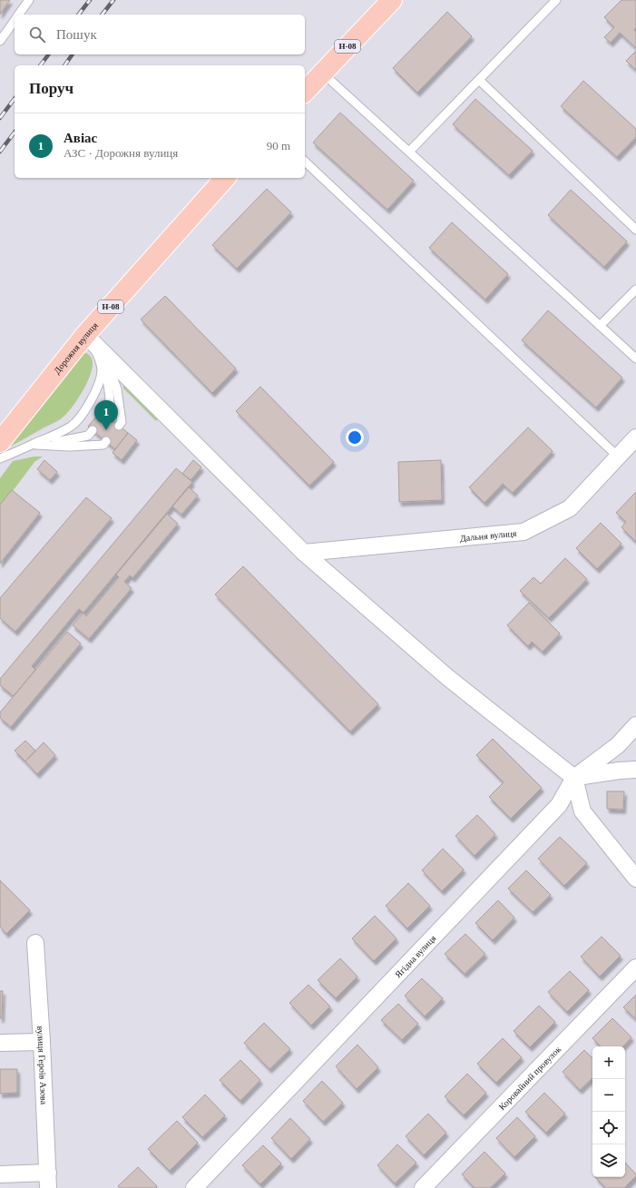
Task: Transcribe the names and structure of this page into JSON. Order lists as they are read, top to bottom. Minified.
{"streets":{"main road":["Н-08","Дорожня вулиця"],"street":["Дальня вулиця","Ягідна вулиця","вулиця Героїв Азова","Коровайний провулок"]},"page":{"search":"Пошук","heading":"Поруч","list":[{"mark":"1","name":"Авіас","note":"АЗС · Дорожня вулиця","value":"90 m"}],"pins":"1","map_buttons":["+","−"]}}
